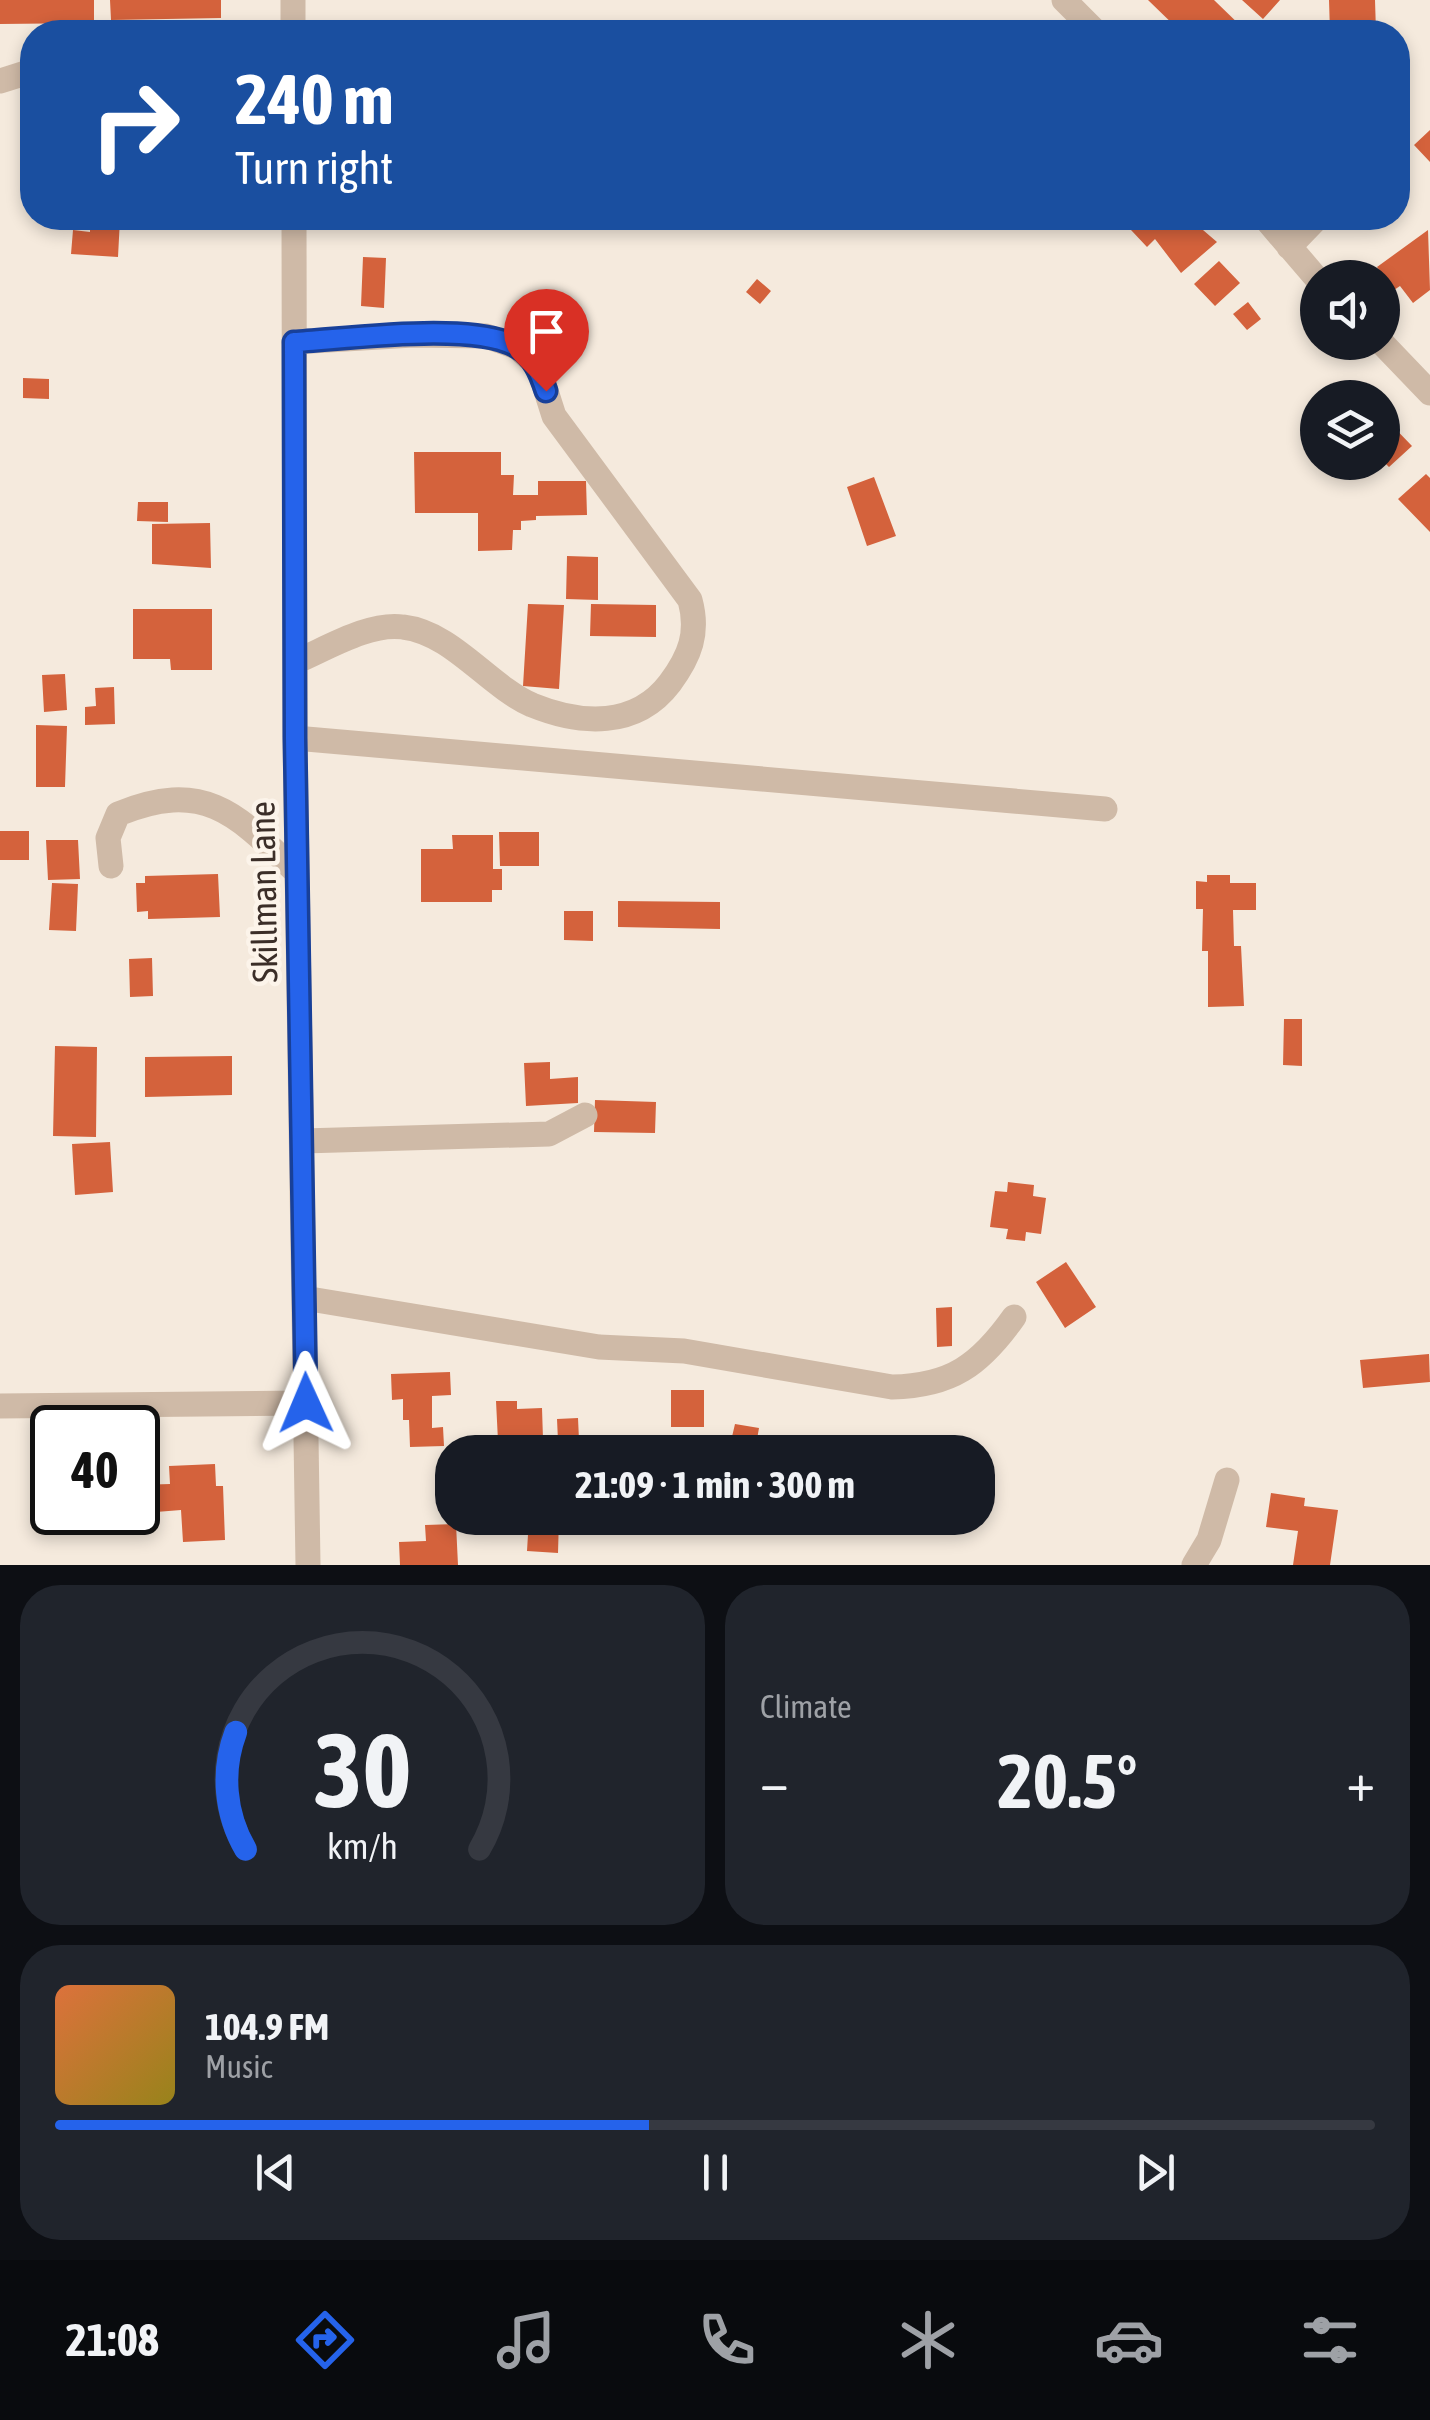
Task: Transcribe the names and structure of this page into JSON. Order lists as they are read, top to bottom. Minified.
{"streets":{"street":["Skillman Lane"]},"page":{"turn":["240 m","Turn right"],"limit":"40","trip":"21:09 · 1 min · 300 m","tile":"Climate","heat":["−","20.5°","+"],"song":["104.9 FM","Music"],"tabs":"21:08","gauge":["30","km/h"]}}
